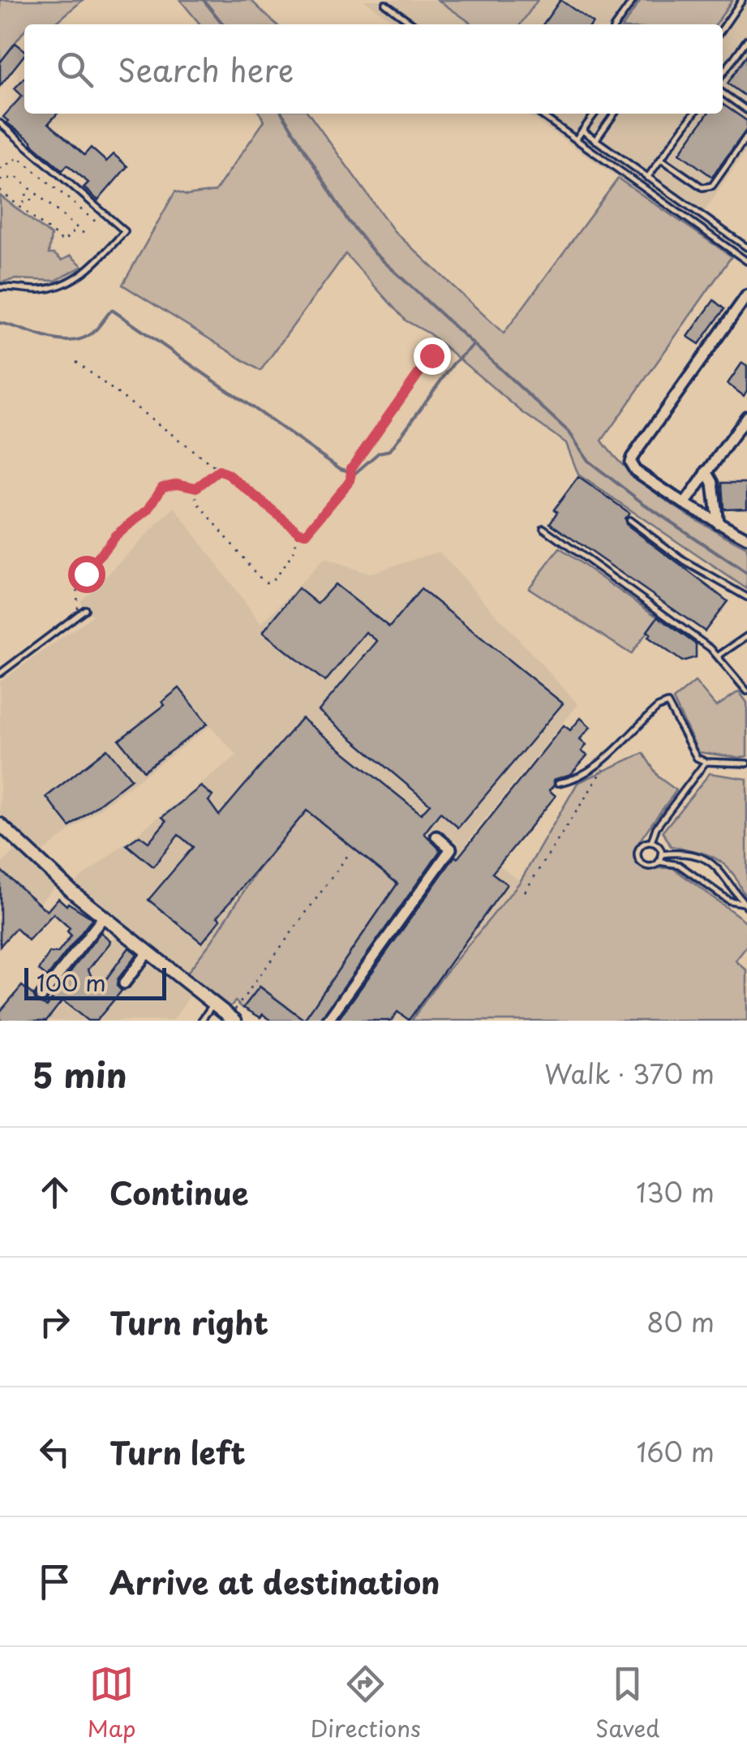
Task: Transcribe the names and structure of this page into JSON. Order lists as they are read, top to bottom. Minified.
{"scale_bar":"100 m","page":{"search":"Search here","scale":"100 m","heading":["5 min","Walk · 370 m"],"list":[["Continue","130 m"],["Turn right","80 m"],["Turn left","160 m"],"Arrive at destination"],"nav":["Map","Directions","Saved"]}}
